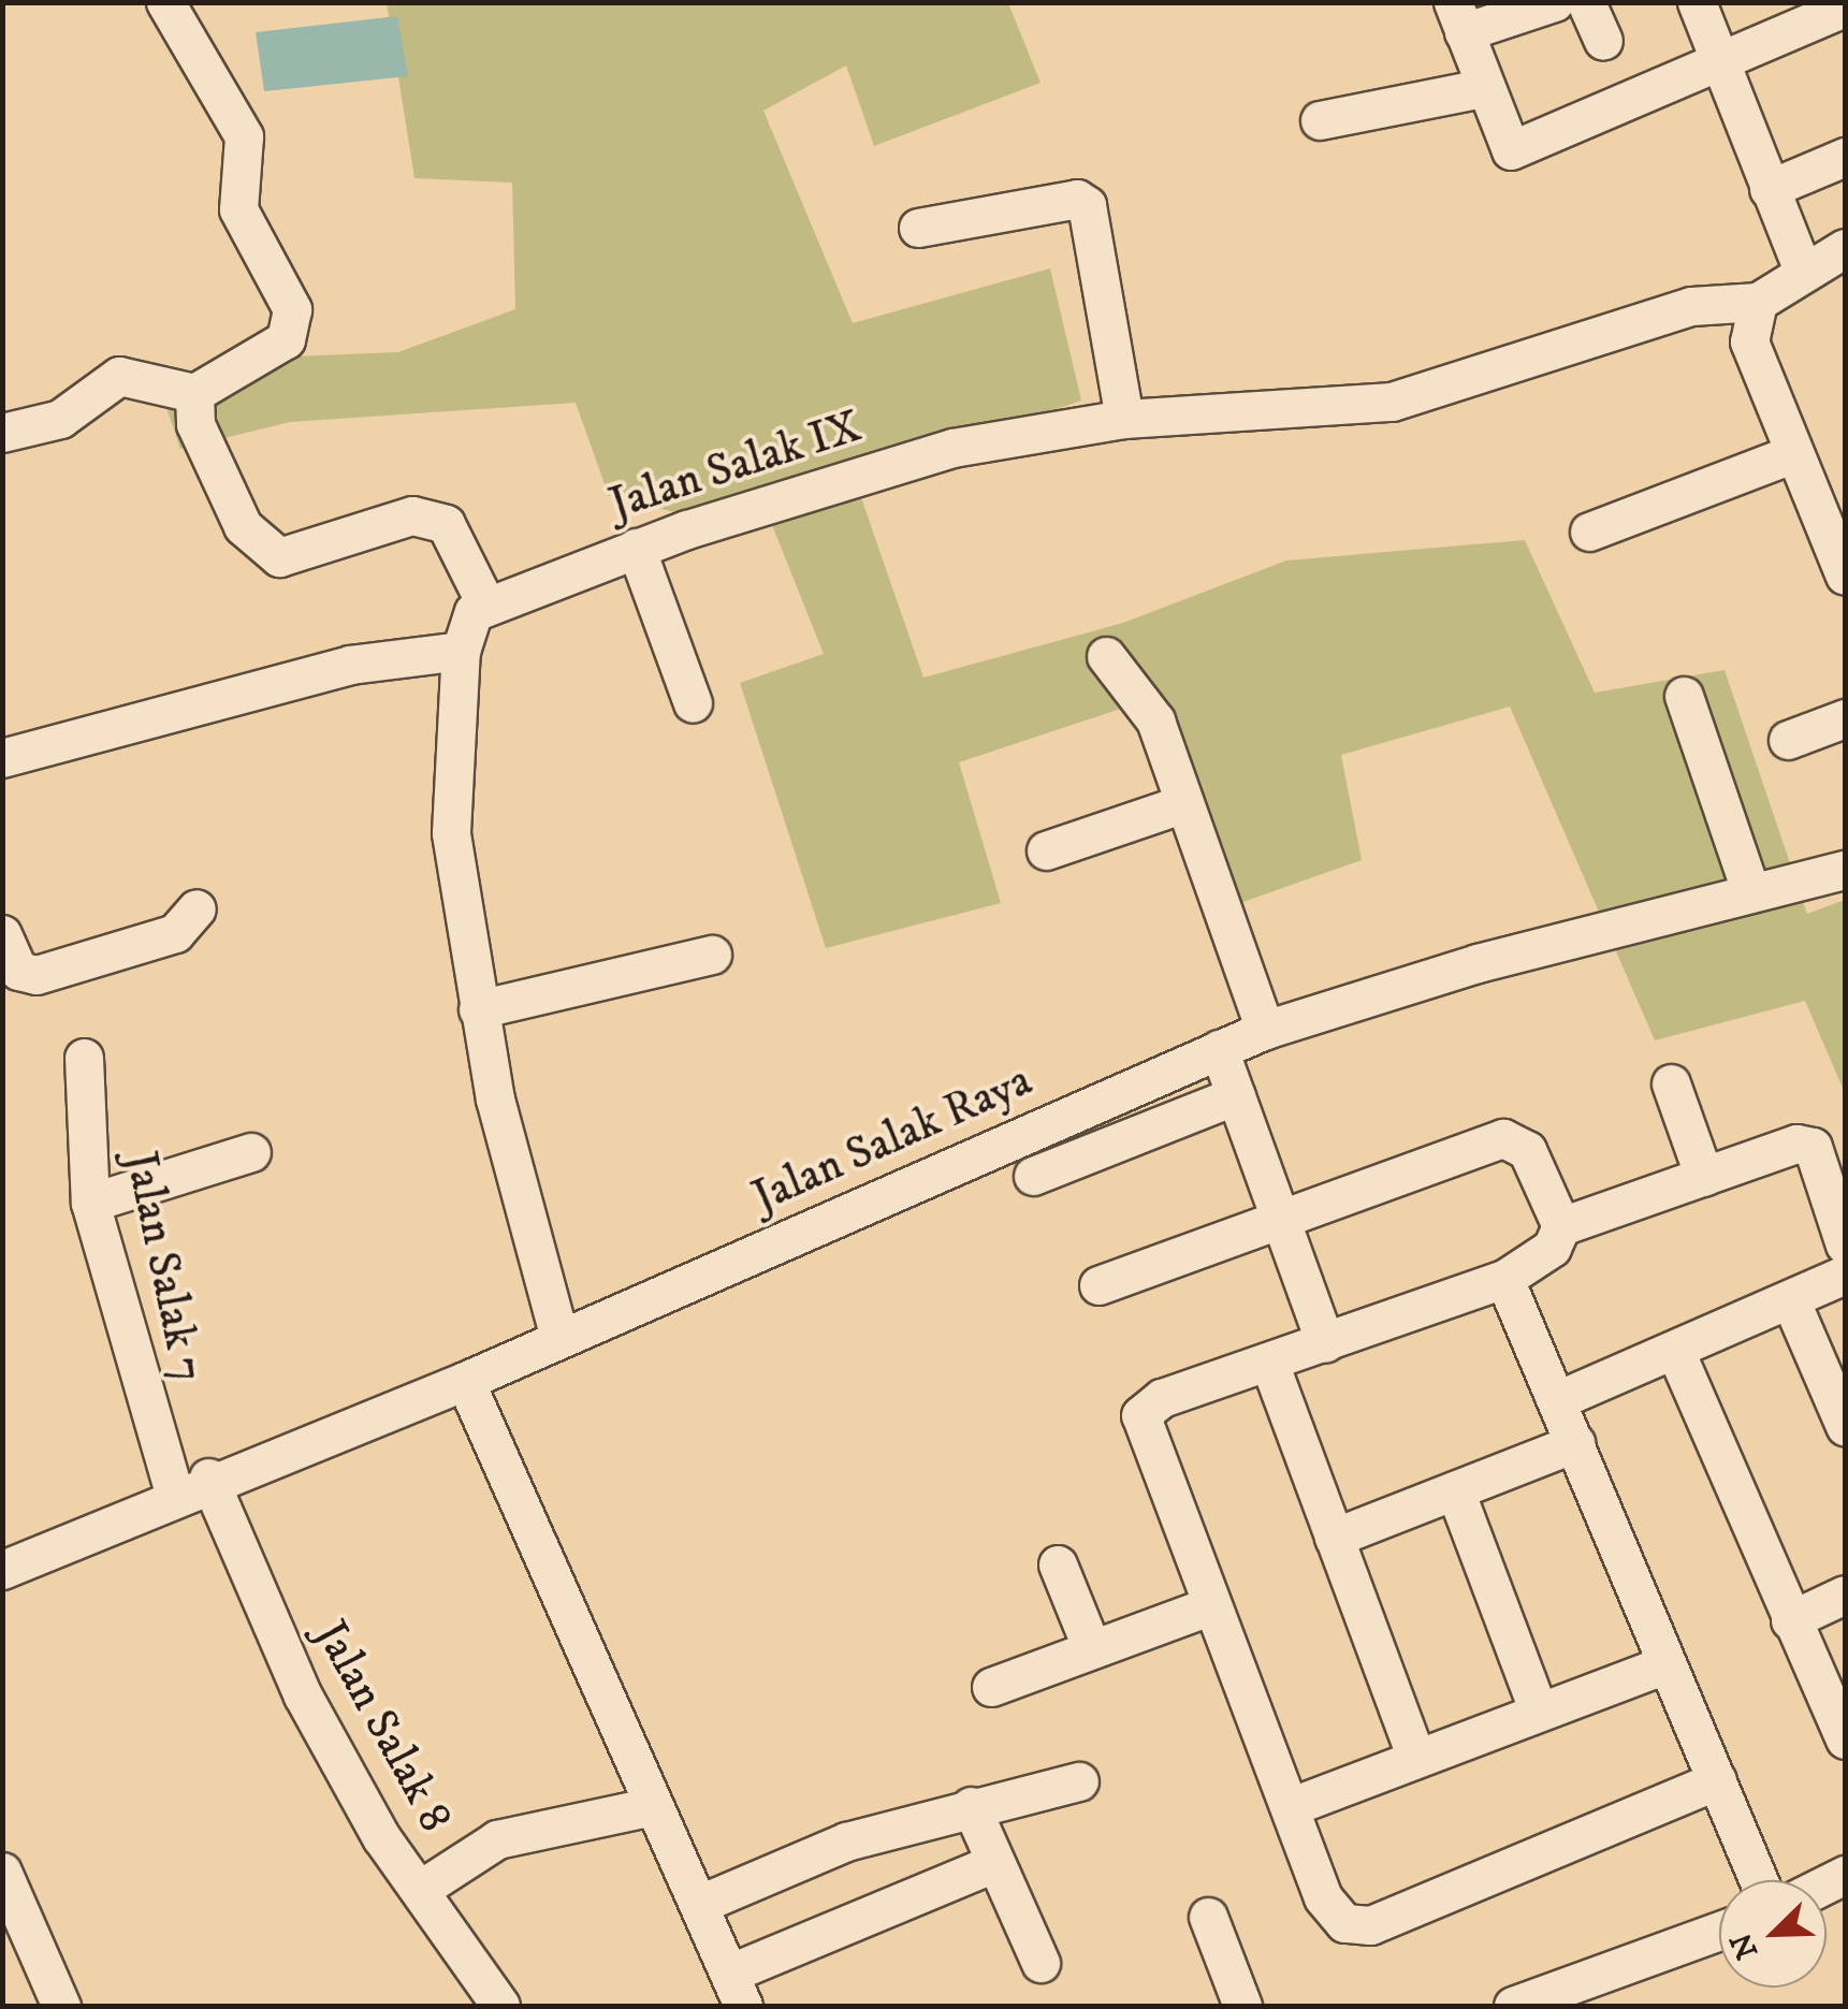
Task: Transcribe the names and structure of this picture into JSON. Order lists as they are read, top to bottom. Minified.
{"streets":{"street":["Jalan Salak IX","Jalan Salak Raya","Jalan Salak 7","Jalan Salak 8"]},"crossings":[["Jalan Salak Raya","Jalan Salak 7"],["Jalan Salak Raya","Jalan Salak 8"],["Jalan Salak 7","Jalan Salak 8"]],"north":"bottom left"}
